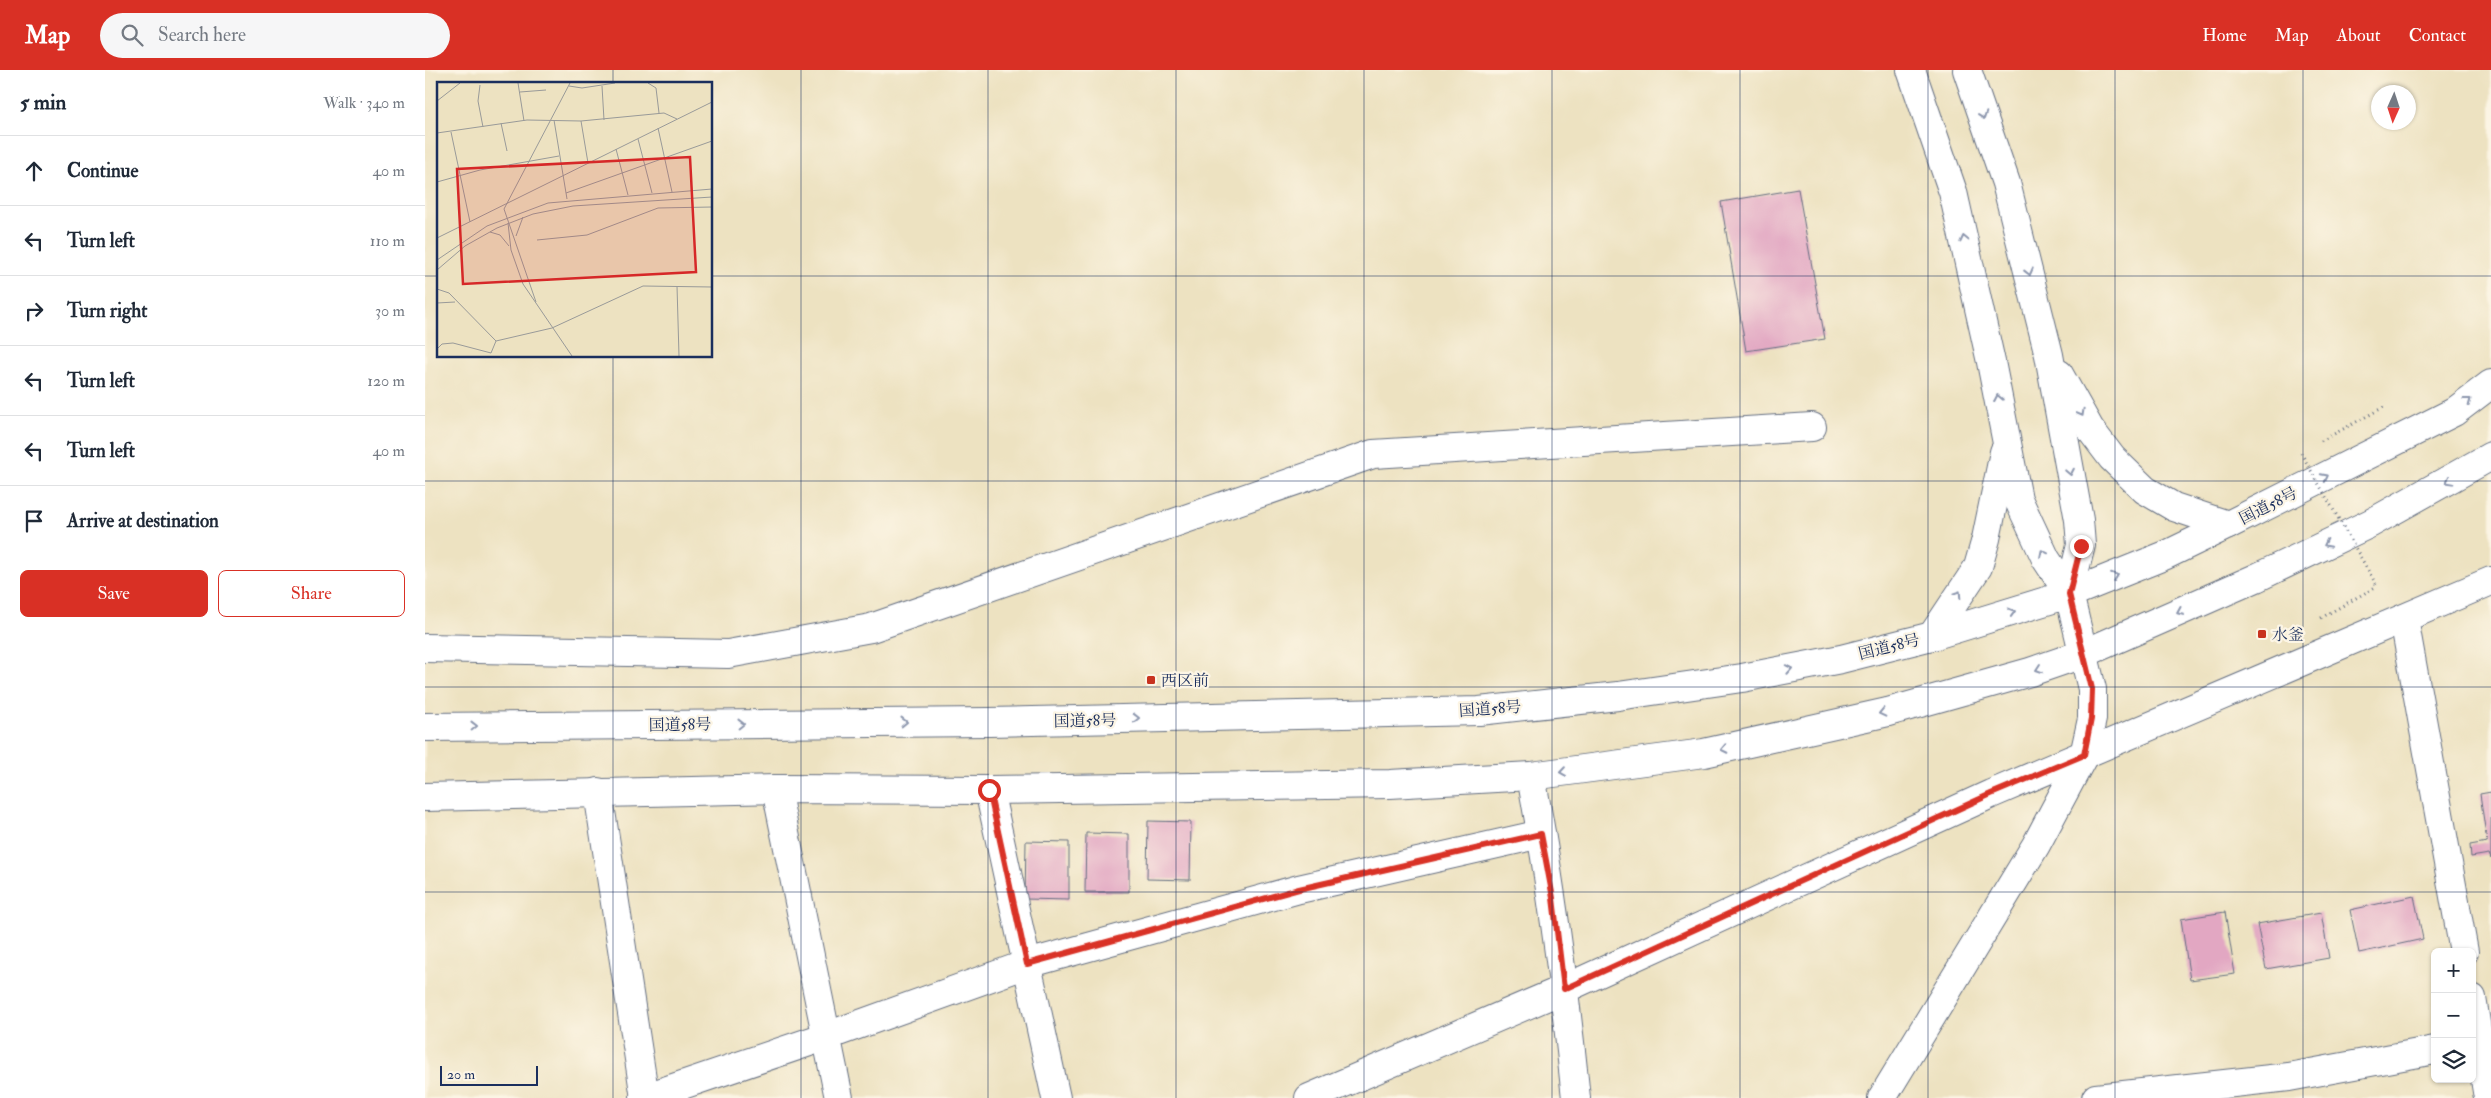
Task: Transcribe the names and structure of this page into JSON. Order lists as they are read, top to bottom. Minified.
{"streets":{"main road":["国道58号"]},"places":{"transit":["水釜","西区前"]},"scale_bar":"20 m","north":"bottom","page":{"header":"Map","search":"Search here","nav":["Home","Map","About","Contact"],"heading":["5 min","Walk · 340 m"],"list":[["Continue","40 m"],["Turn left","110 m"],["Turn right","30 m"],["Turn left","120 m"],["Turn left","40 m"],"Arrive at destination"],"buttons":["Save","Share"],"map_buttons":["+","−"],"scale":"20 m"}}
